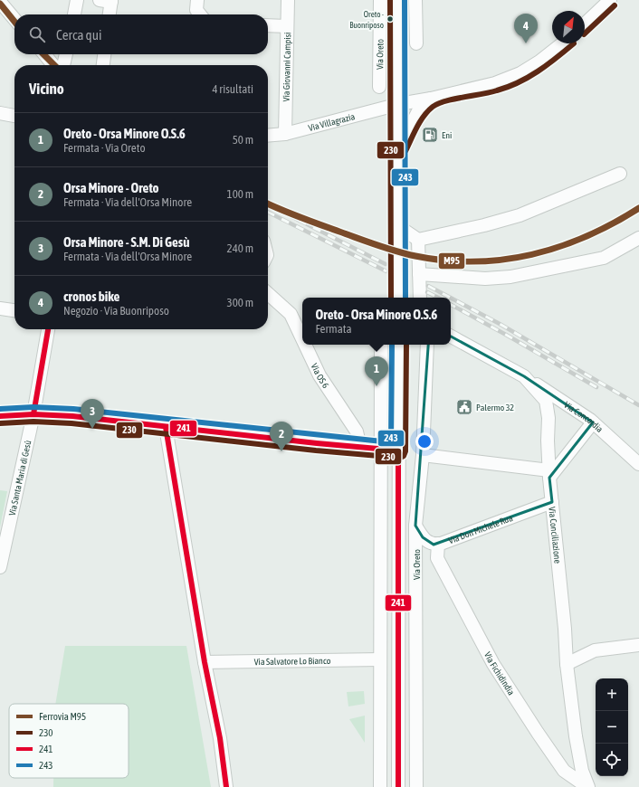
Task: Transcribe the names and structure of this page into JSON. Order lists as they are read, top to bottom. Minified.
{"streets":{"street":["Via Oreto","Via Giovanni Campisi","Via Villagrazia","Via OS 6","Via Concordia","Via Santa Maria di Gesù","Via Don Michele Rua","Via Conciliazione","Via Salvatore Lo Bianco","Via Fichidindia"]},"crossings":[["Via Oreto","Via Villagrazia"],["Via Oreto","Via Don Michele Rua"],["Via Giovanni Campisi","Via Villagrazia"],["Via Concordia","Via Conciliazione"],["Via Don Michele Rua","Via Conciliazione"],["Via Don Michele Rua","Via Fichidindia"],["Via Conciliazione","Via Fichidindia"]],"places":{"other":["Oreto - Buonriposo"],"fuel station":["Eni"],"public building":["Palermo 32"]},"lines":["transit line 230","transit line 243","rail line M95","transit line 241"],"legend":["Ferrovia M95","230","241","243"],"north":"top right","page":{"pins":["4","1","3","2"],"search":"Cerca qui","heading":["Vicino","4 risultati"],"list":[{"mark":"1","name":"Oreto - Orsa Minore O.S.6","note":"Fermata · Via Oreto","value":"50 m"},{"mark":"2","name":"Orsa Minore - Oreto","note":"Fermata · Via dell'Orsa Minore","value":"100 m"},{"mark":"3","name":"Orsa Minore - S.M. Di Gesù","note":"Fermata · Via dell'Orsa Minore","value":"240 m"},{"mark":"4","name":"cronos bike","note":"Negozio · Via Buonriposo","value":"300 m"}],"popup":["Oreto - Orsa Minore O.S.6","Fermata"],"map_buttons":["+","−"]}}
